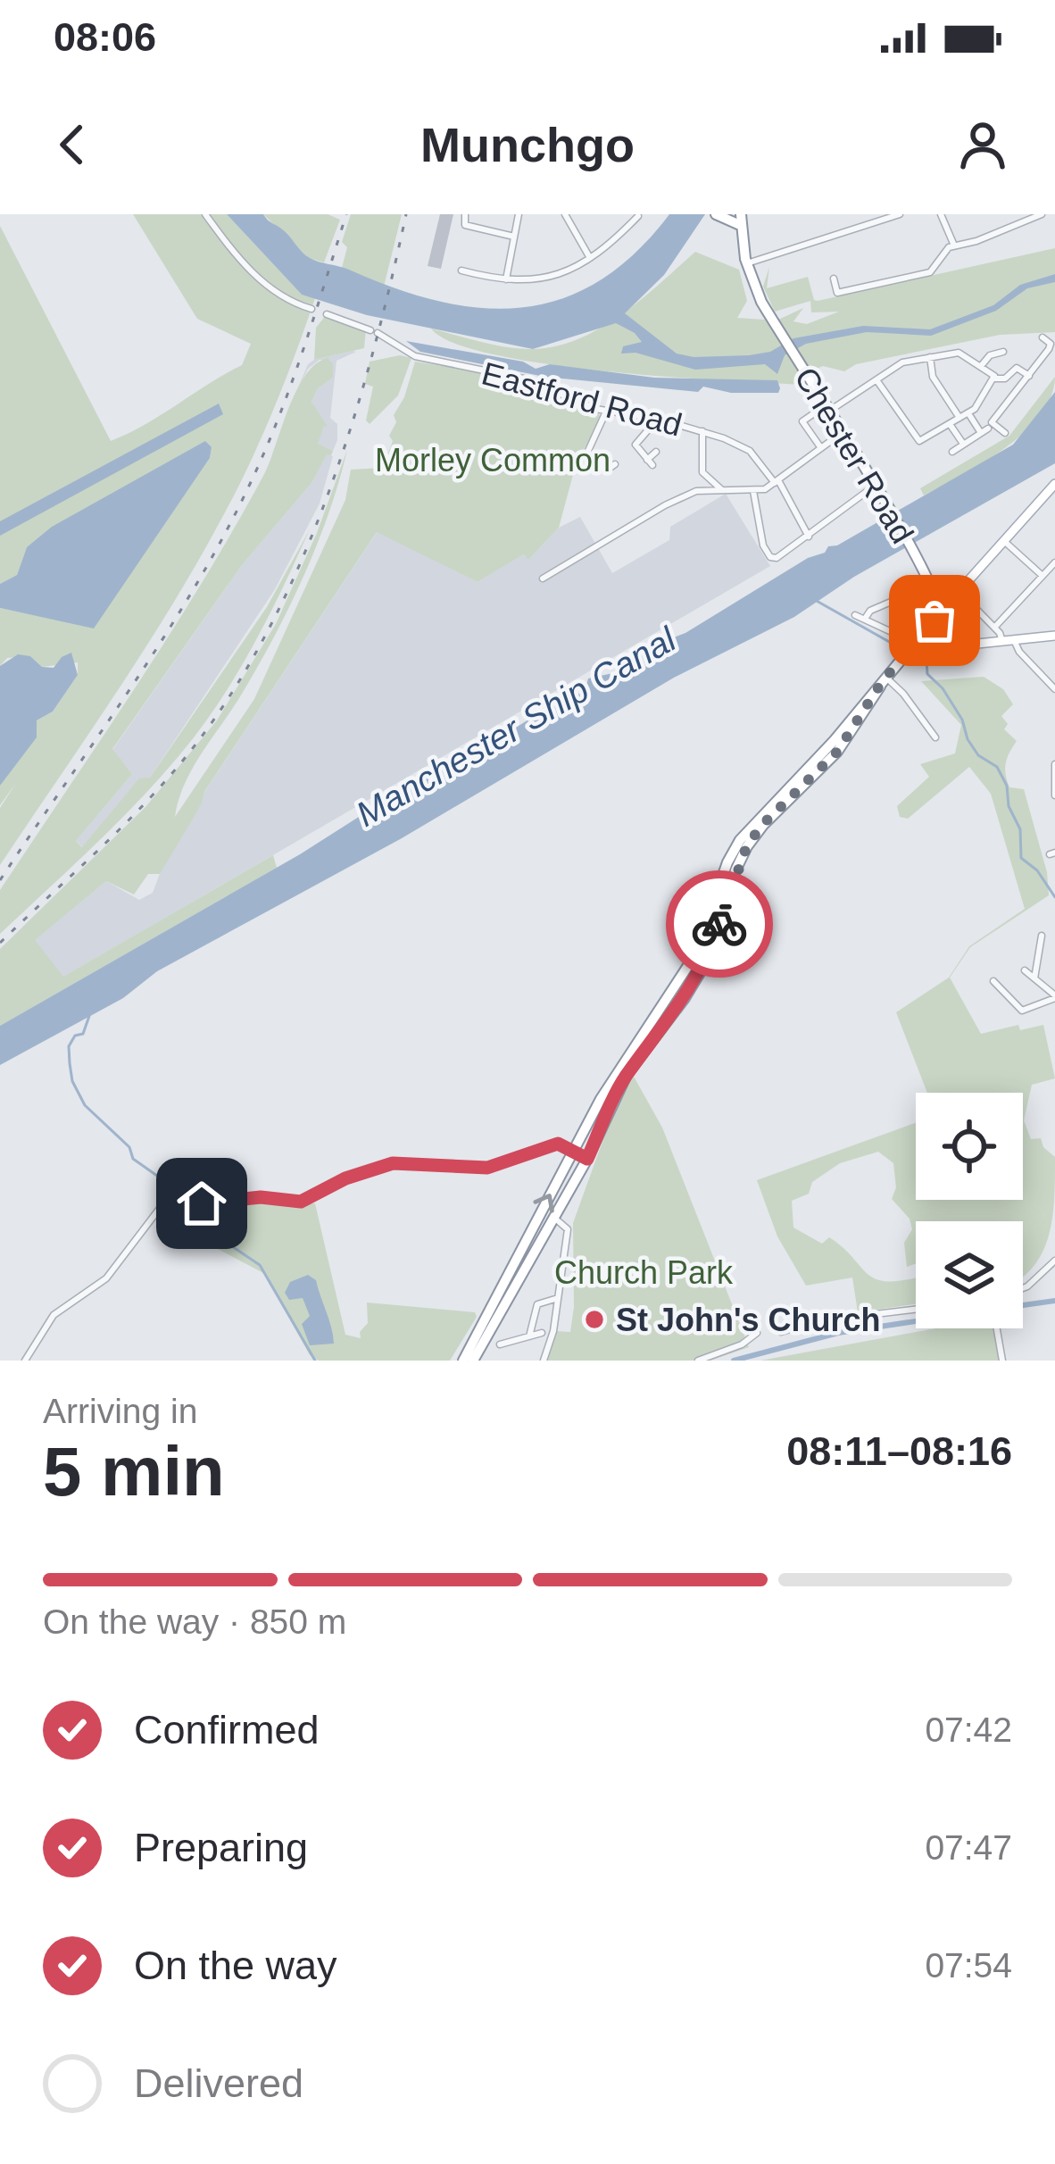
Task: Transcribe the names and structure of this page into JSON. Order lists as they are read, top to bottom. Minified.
{"streets":{"highway":["Chester Road"],"street":["Eastford Road"]},"water":["Manchester Ship Canal"],"parks":["Morley Common","Church Park"],"places":["St John's Church"],"page":{"status":"08:06","header":"Munchgo","heading":["5 min","Arriving in","08:11–08:16"],"bar":"On the way · 850 m","list":[["Confirmed","07:42"],["Preparing","07:47"],["On the way","07:54"],"Delivered"]}}
